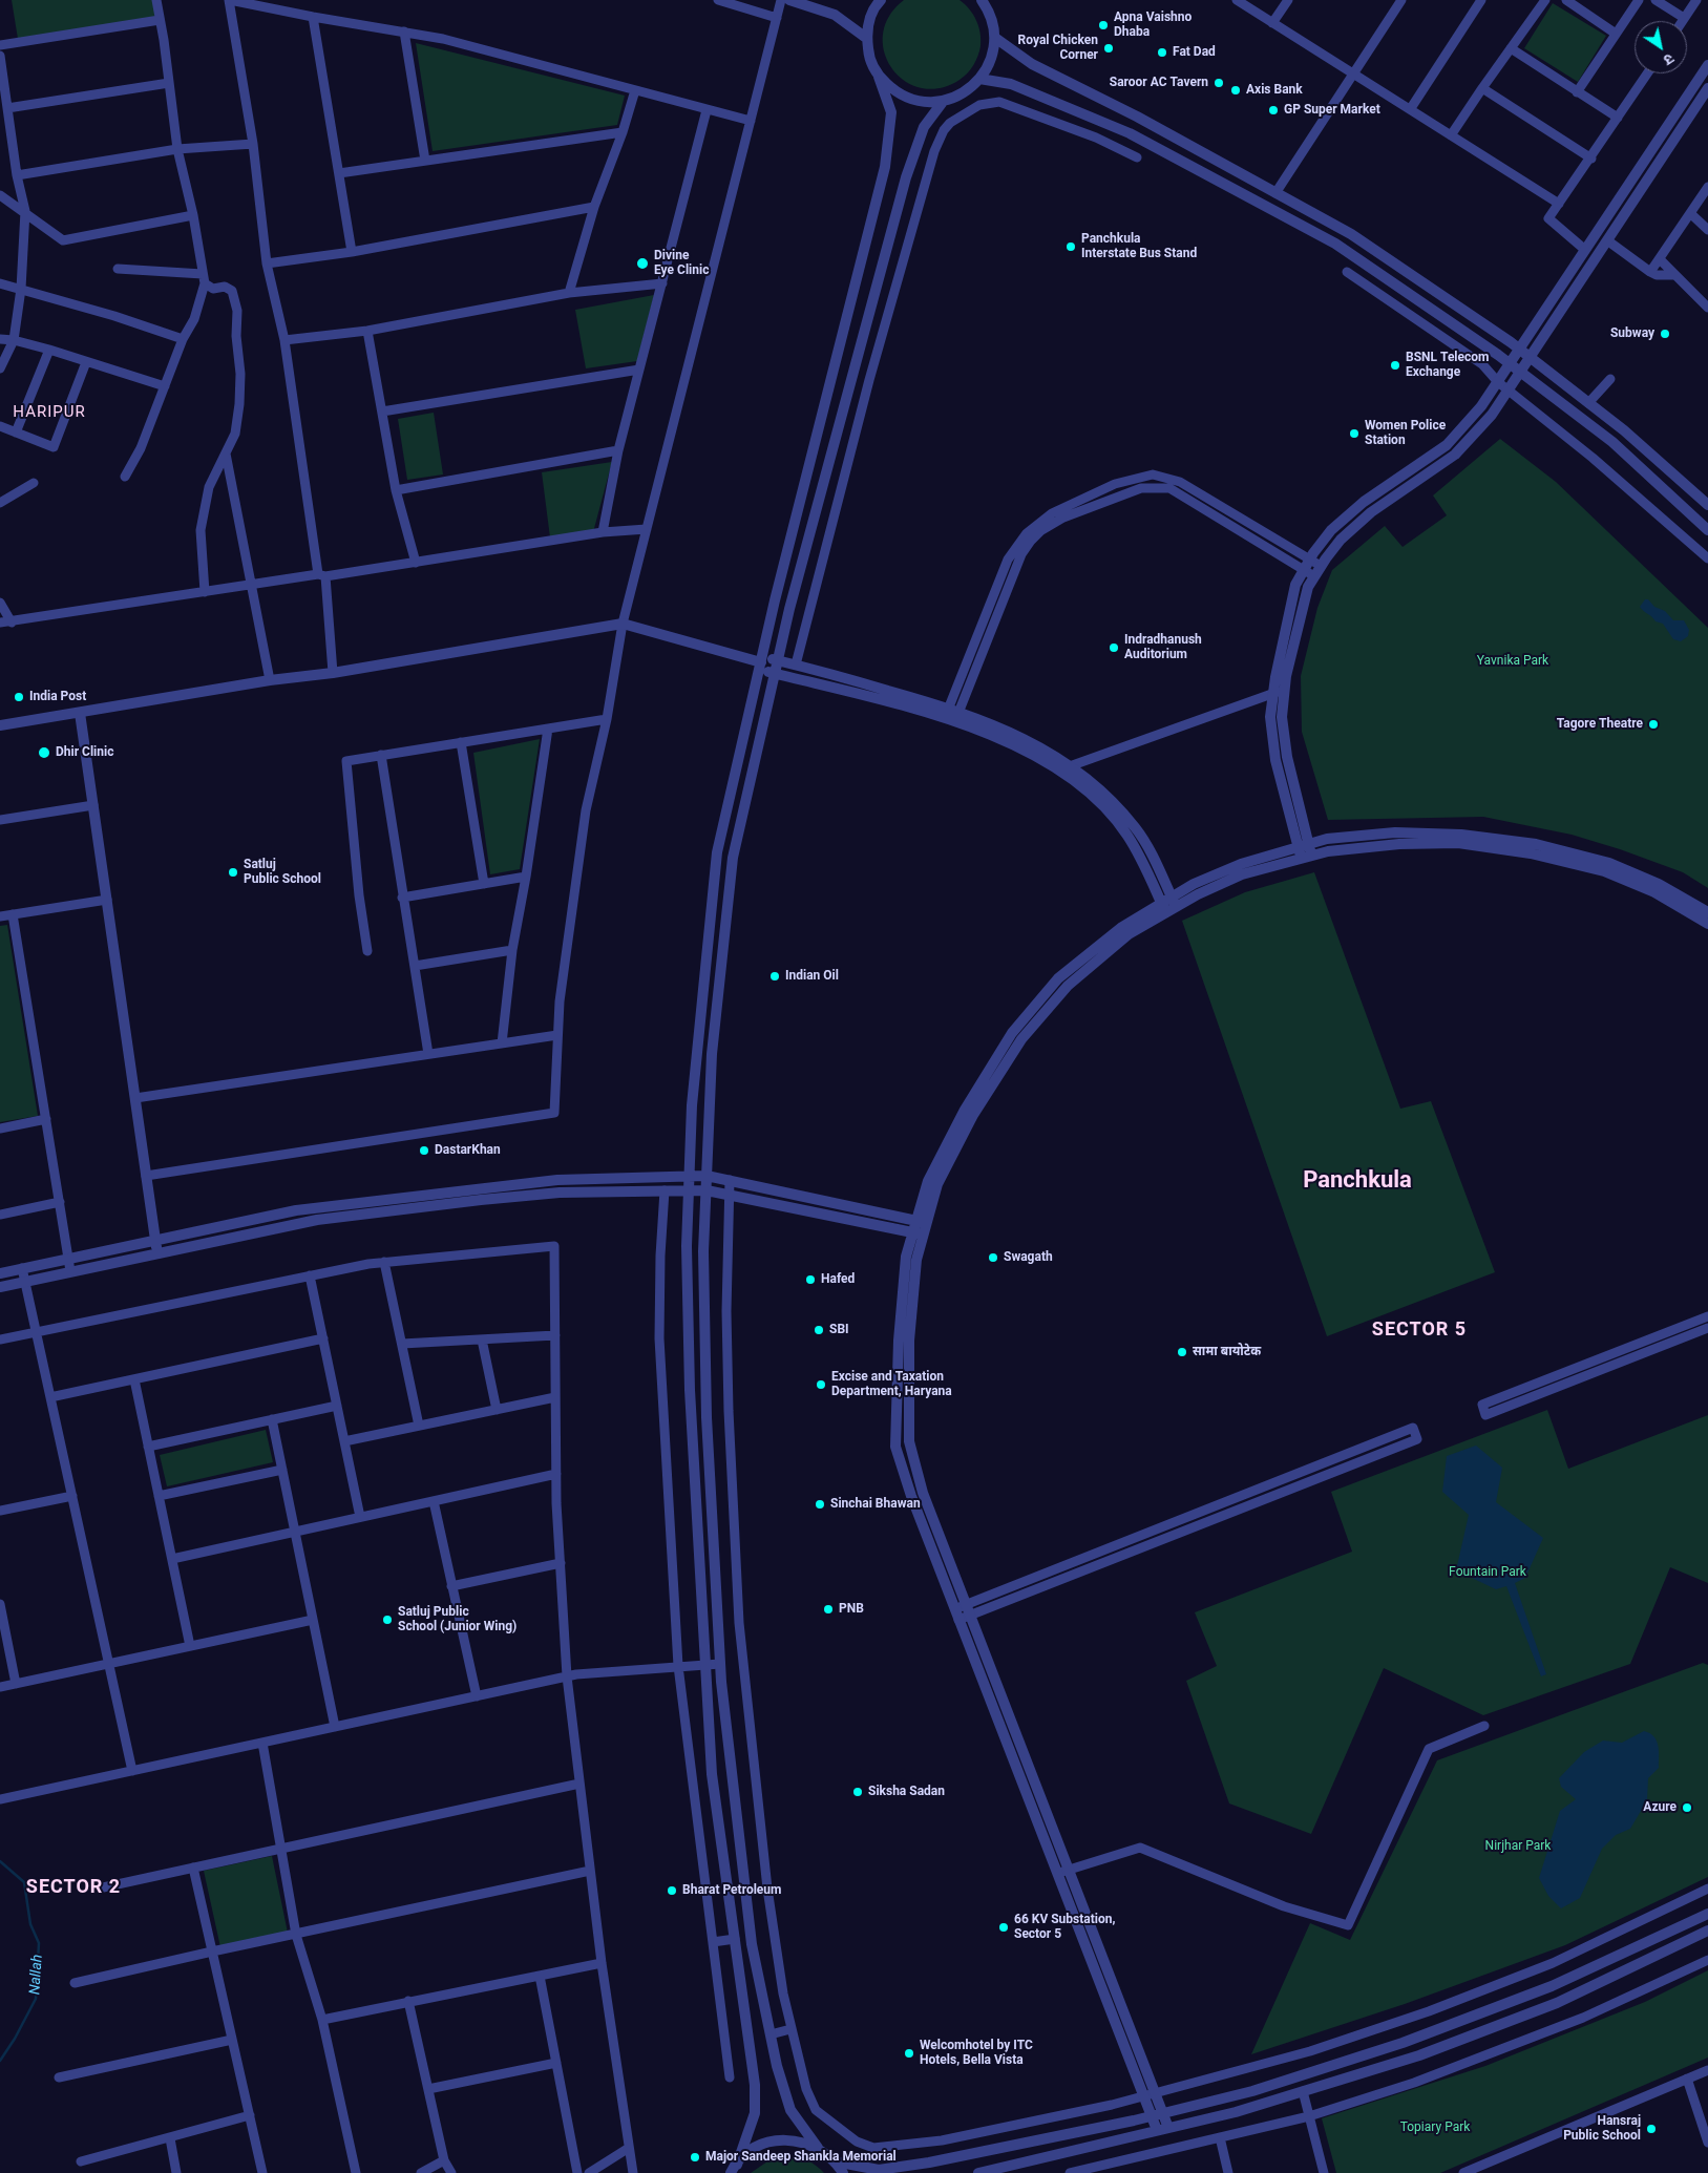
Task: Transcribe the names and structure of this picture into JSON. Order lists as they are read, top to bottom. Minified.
{"districts":["HARIPUR","Panchkula","SECTOR 5","SECTOR 2"],"water":["Nallah"],"parks":["Yavnika Park","Fountain Park","Nirjhar Park","Topiary Park"],"places":["Apna Vaishno Dhaba","Royal Chicken Corner","Fat Dad","Saroor AC Tavern","Axis Bank","GP Super Market","Panchkula Interstate Bus Stand","Divine Eye Clinic","Subway","BSNL Telecom Exchange","Women Police Station","Indradhanush Auditorium","India Post","Tagore Theatre","Dhir Clinic","Satluj Public School","Indian Oil","DastarKhan","Swagath","Hafed","SBI","सामा बायोटेक","Excise and Taxation Department, Haryana","Sinchai Bhawan","PNB","Satluj Public School (Junior Wing)","Siksha Sadan","Azure","Bharat Petroleum","66 KV Substation, Sector 5","Welcomhotel by ITC Hotels, Bella Vista","Hansraj Public School","Major Sandeep Shankla Memorial"],"north":"bottom right"}
